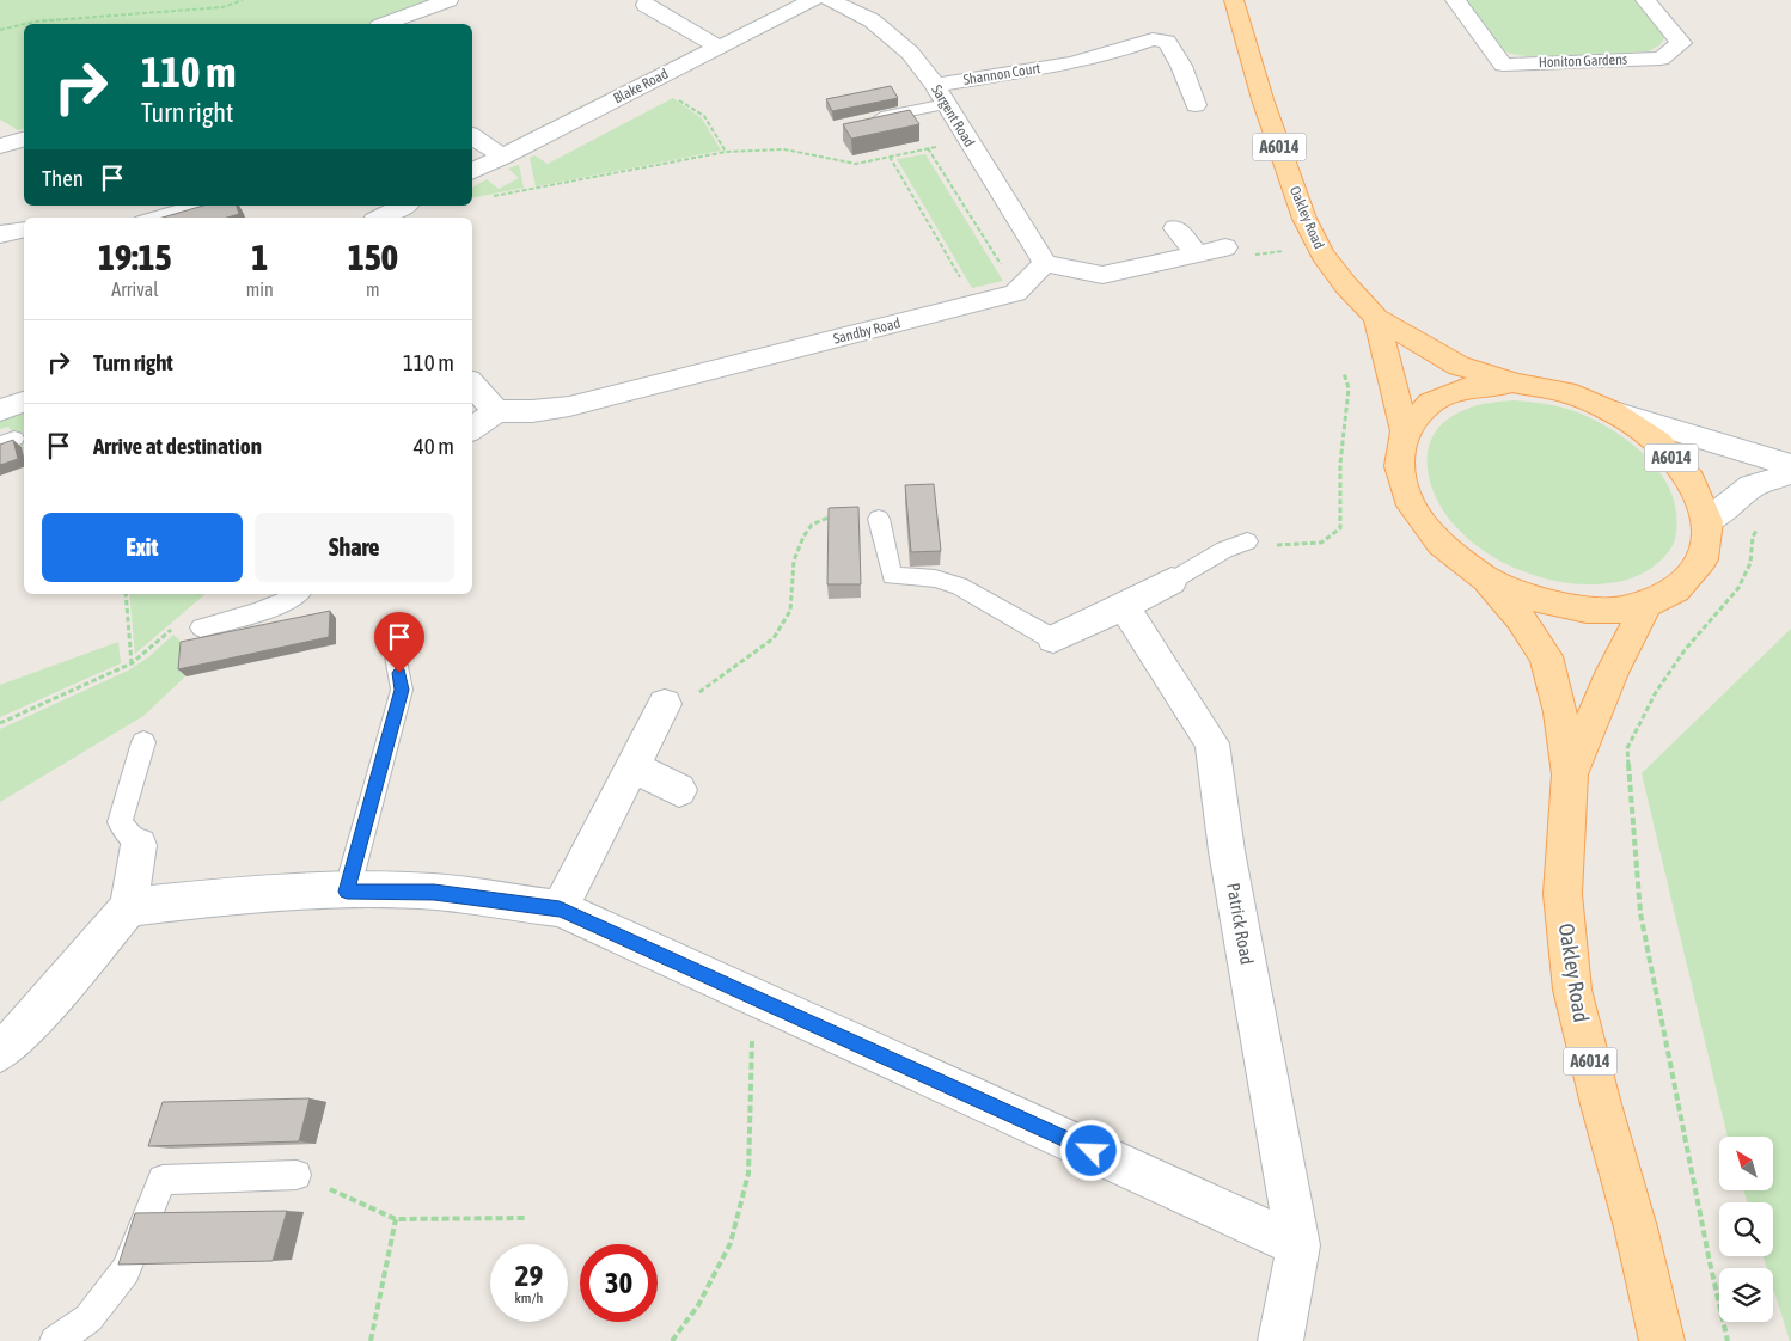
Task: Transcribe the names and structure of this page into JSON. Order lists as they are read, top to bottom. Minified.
{"streets":{"main road":["A6014","Oakley Road"],"street":["Honiton Gardens","Shannon Court","Blake Road","Sargent Road","Sandby Road","Patrick Road"]},"crossings":[["Shannon Court","Sargent Road"],["Sargent Road","Sandby Road"]],"north":"top left","page":{"turn":["110 m","Turn right"],"then":"Then","eta":["19:15","Arrival","1","min","150","m"],"list":[{"name":"Turn right","value":"110 m"},{"name":"Arrive at destination","value":"40 m"}],"buttons":["Exit","Share"],"speed":"29 km/h","limit":"30"}}
